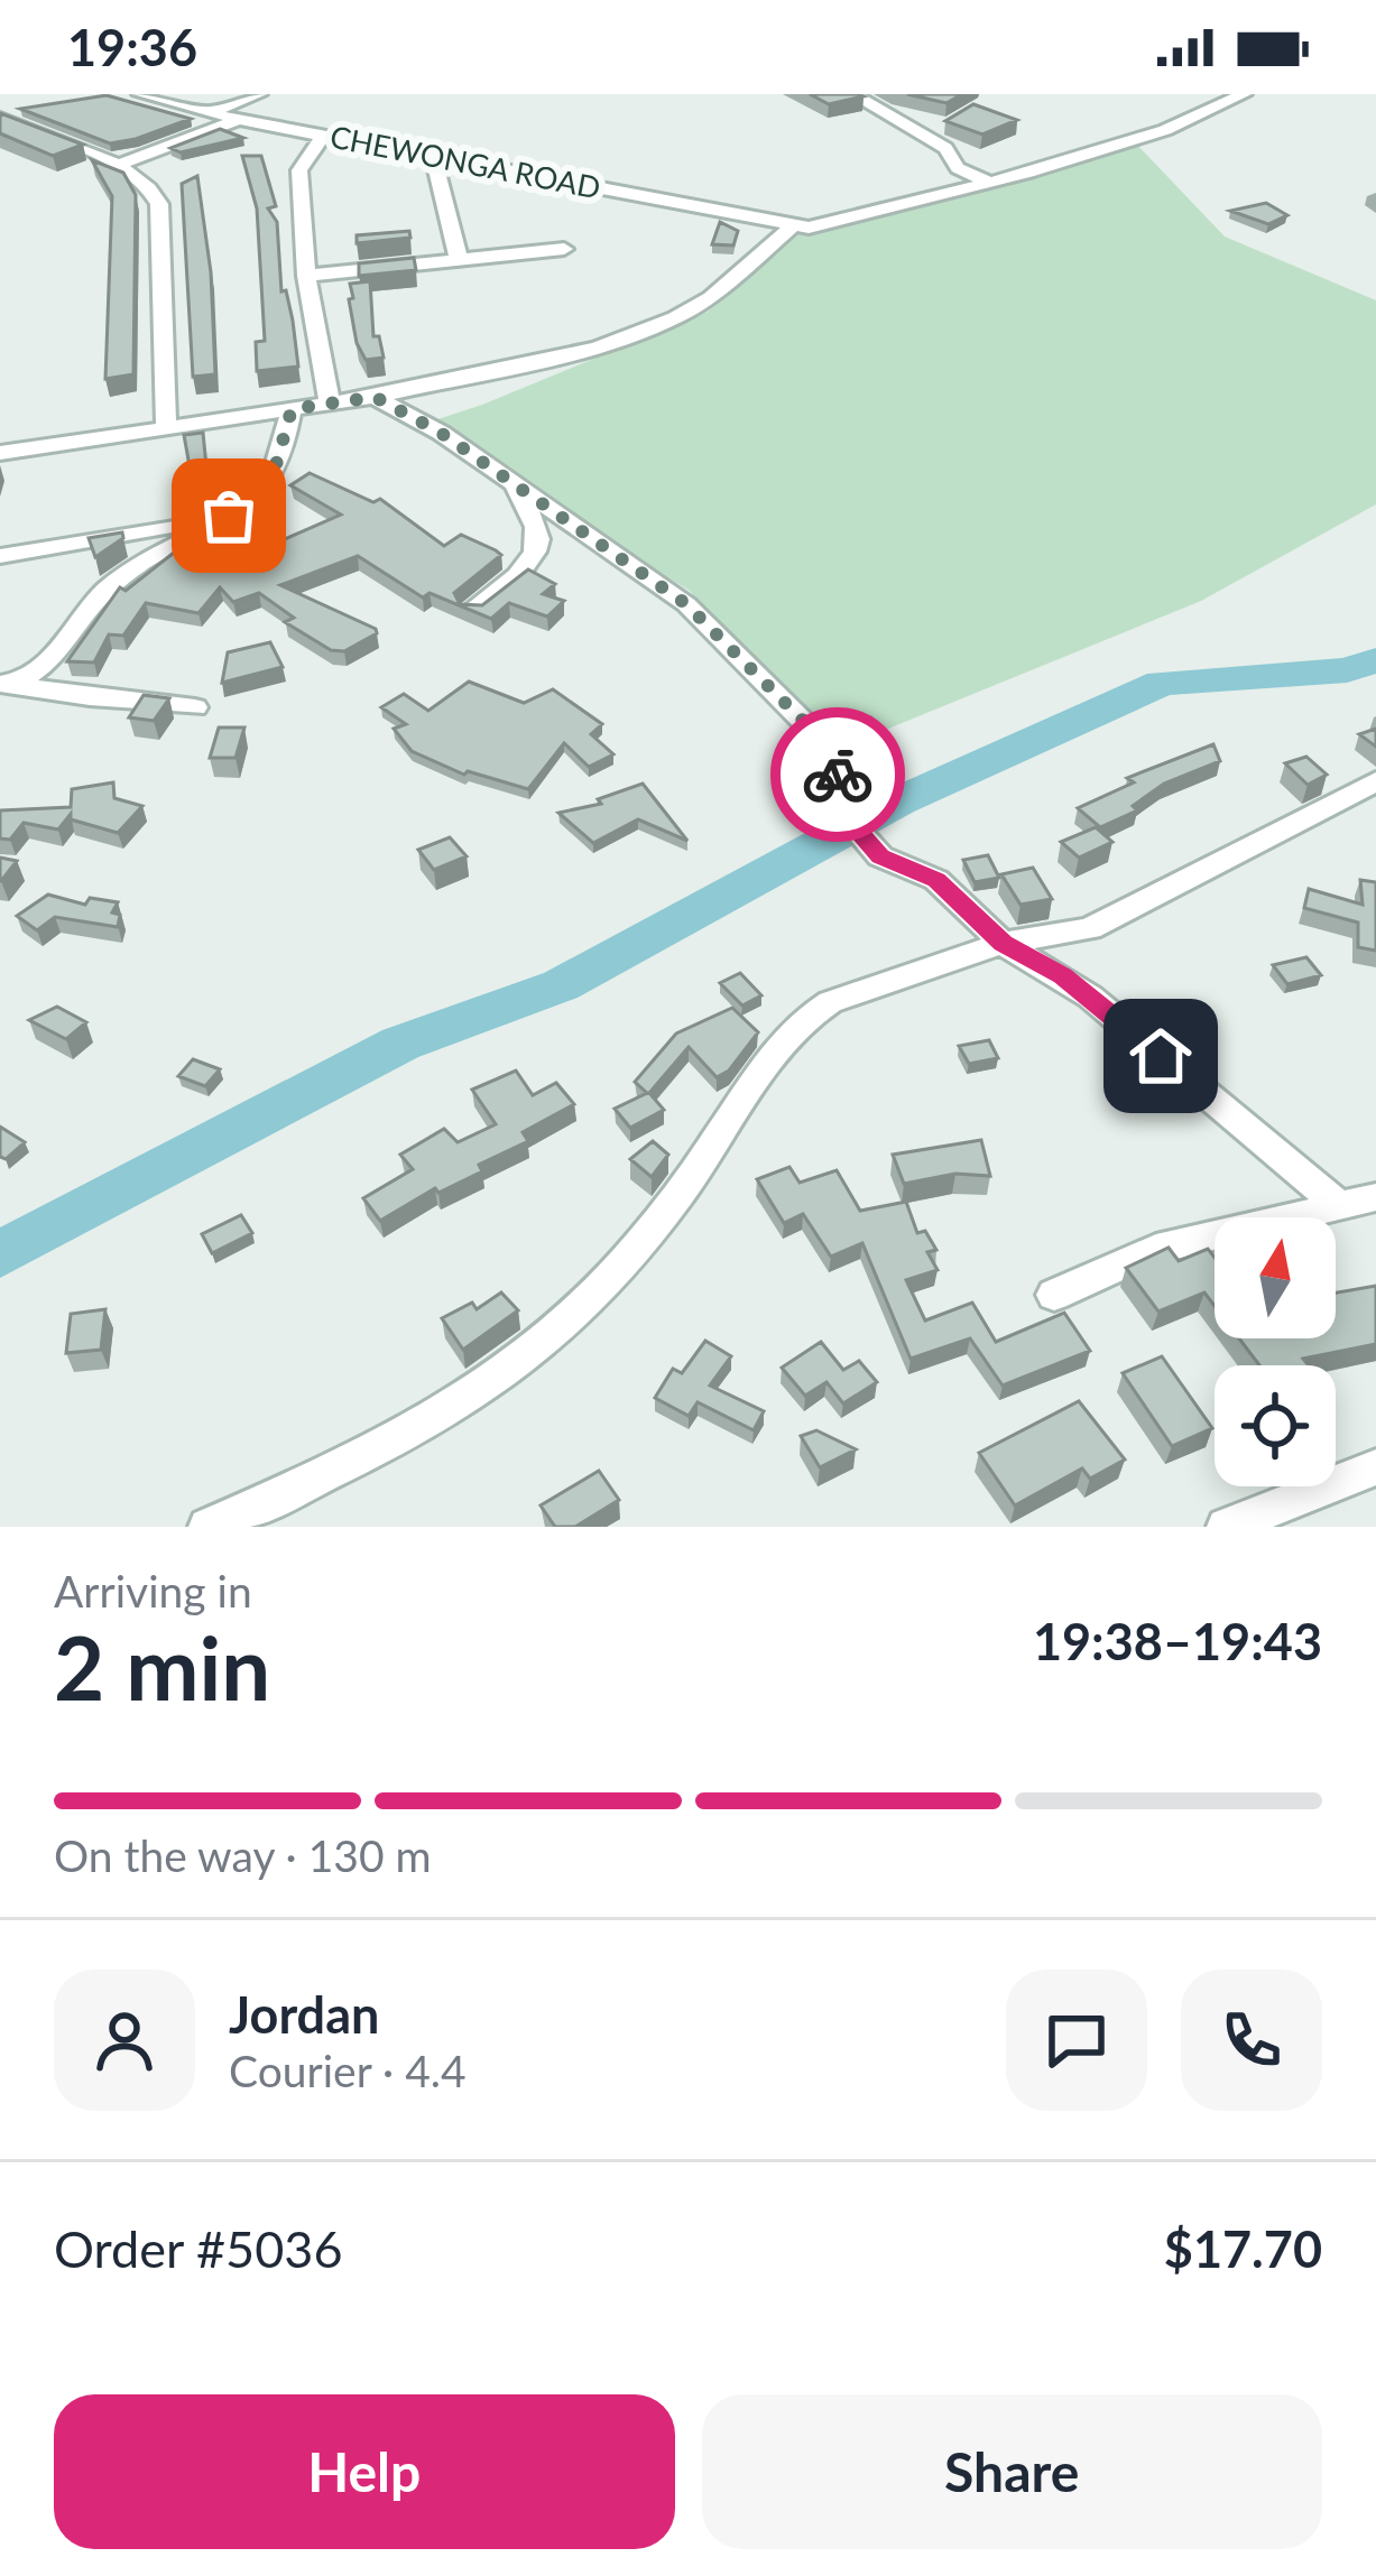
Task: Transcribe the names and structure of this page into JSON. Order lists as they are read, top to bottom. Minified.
{"streets":{"street":["CHEWONGA ROAD"]},"north":"top","page":{"status":"19:36","heading":["2 min","Arriving in","19:38–19:43"],"panel":["Jordan","Courier · 4.4","Order #5036","$17.70"],"bar":"On the way · 130 m","buttons":["Help","Share"]}}
